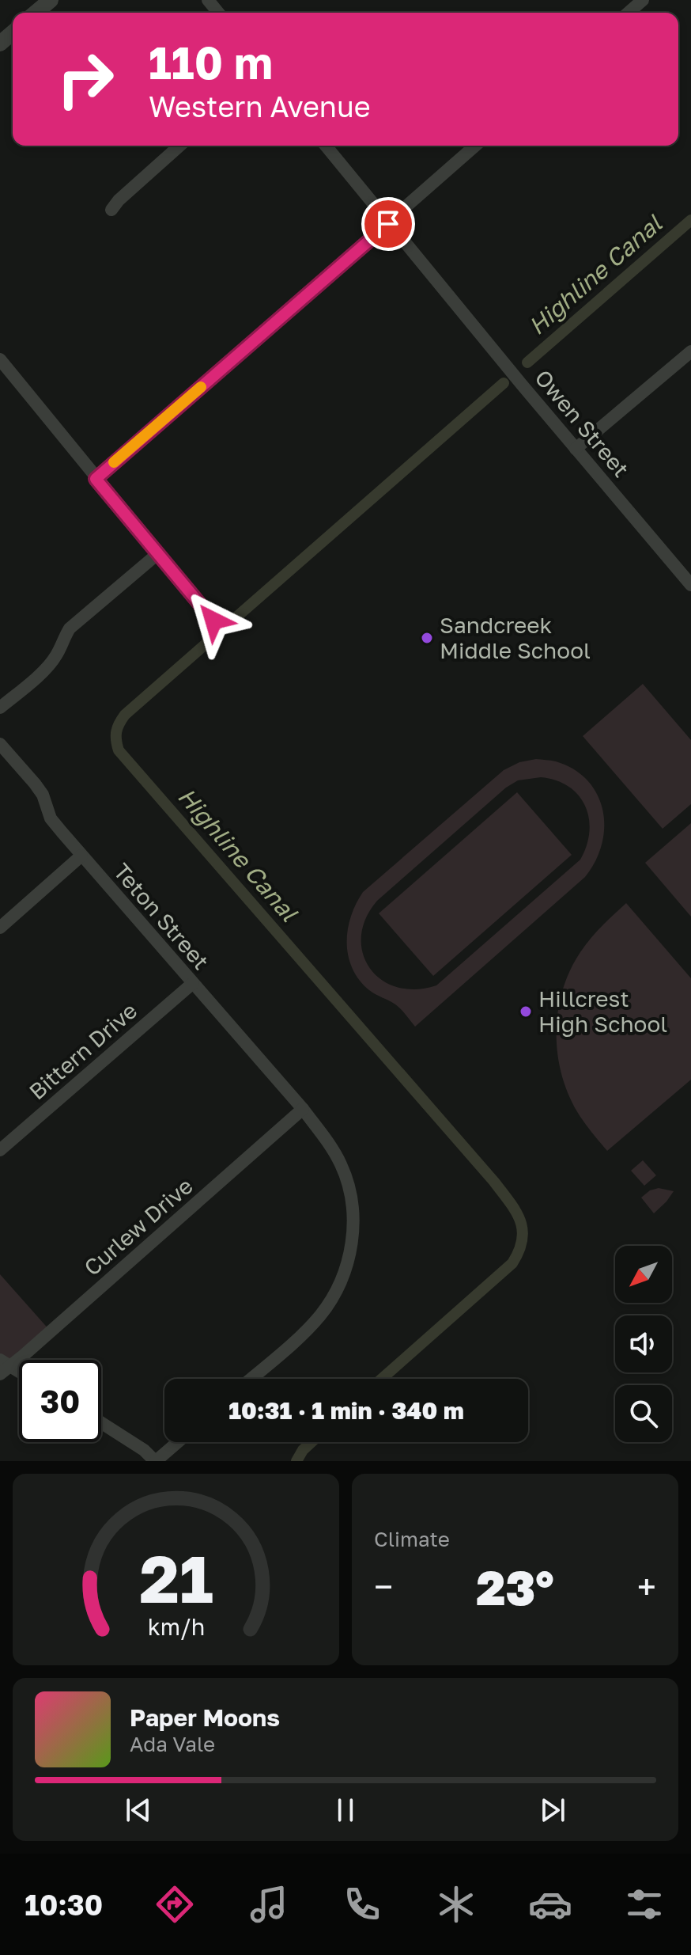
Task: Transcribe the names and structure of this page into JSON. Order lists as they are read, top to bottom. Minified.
{"streets":{"street":["Owen Street","Teton Street","Bittern Drive","Curlew Drive"]},"crossings":[["Teton Street","Bittern Drive"],["Teton Street","Curlew Drive"]],"water":["Highline Canal"],"places":["Sandcreek Middle School","Hillcrest High School"],"north":"bottom left","page":{"turn":["110 m","Western Avenue"],"limit":"30","trip":"10:31 · 1 min · 340 m","tile":"Climate","heat":["−","23°","+"],"song":["Paper Moons","Ada Vale"],"tabs":"10:30","gauge":["21","km/h"]}}
